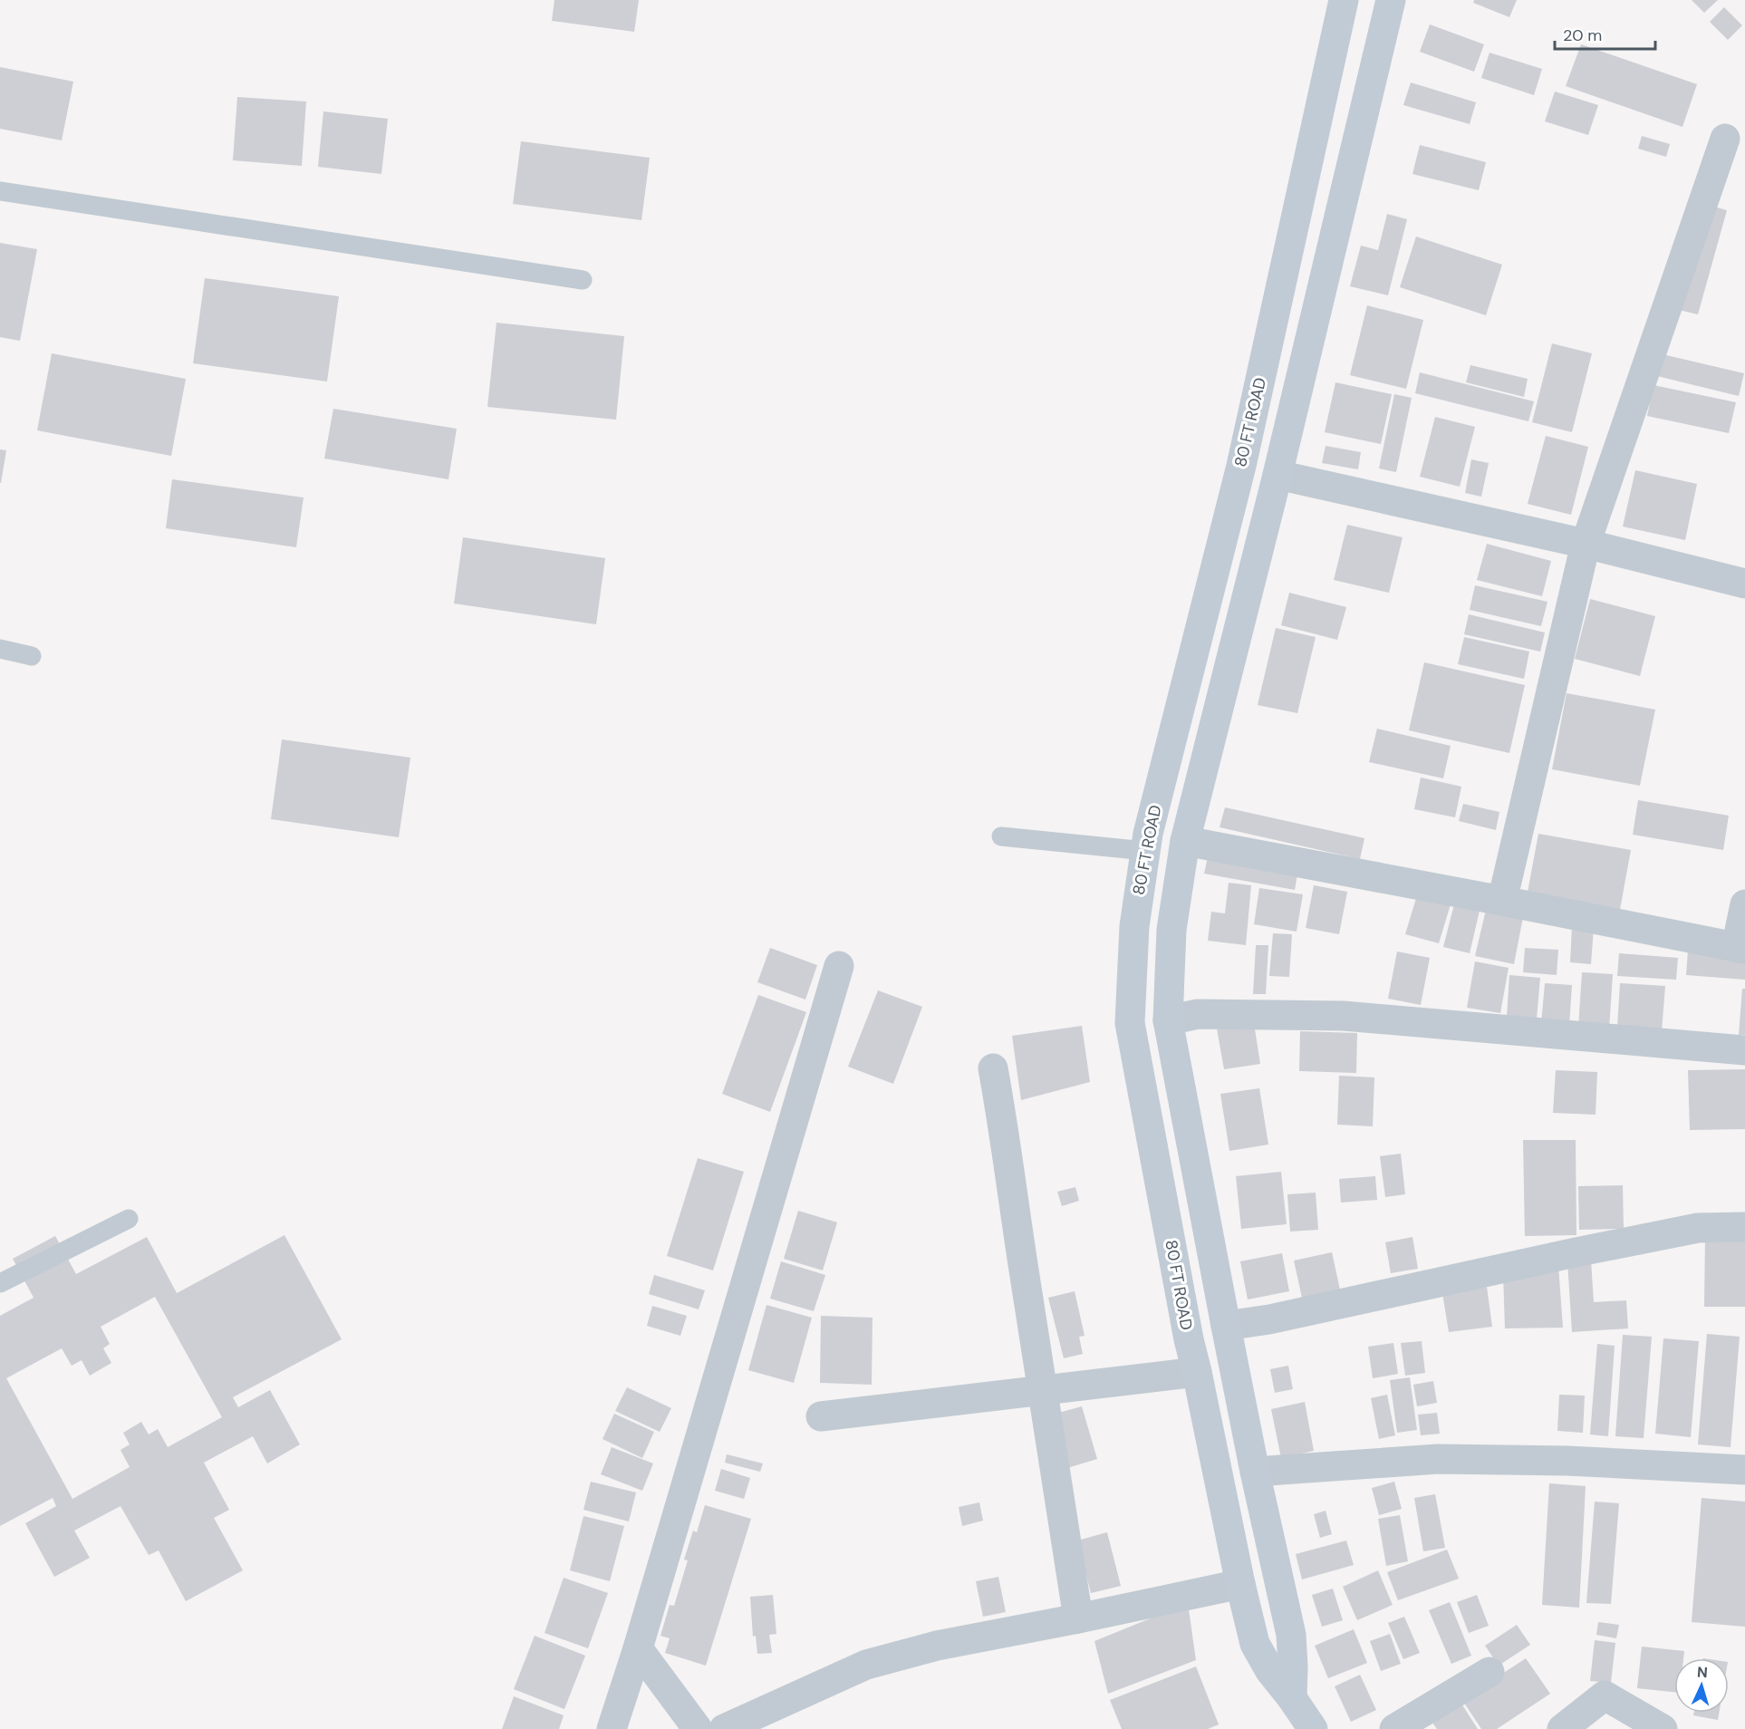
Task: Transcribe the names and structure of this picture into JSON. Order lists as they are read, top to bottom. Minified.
{"streets":{"street":["80 FT ROAD"]},"scale_bar":"20 m","north":"top"}
